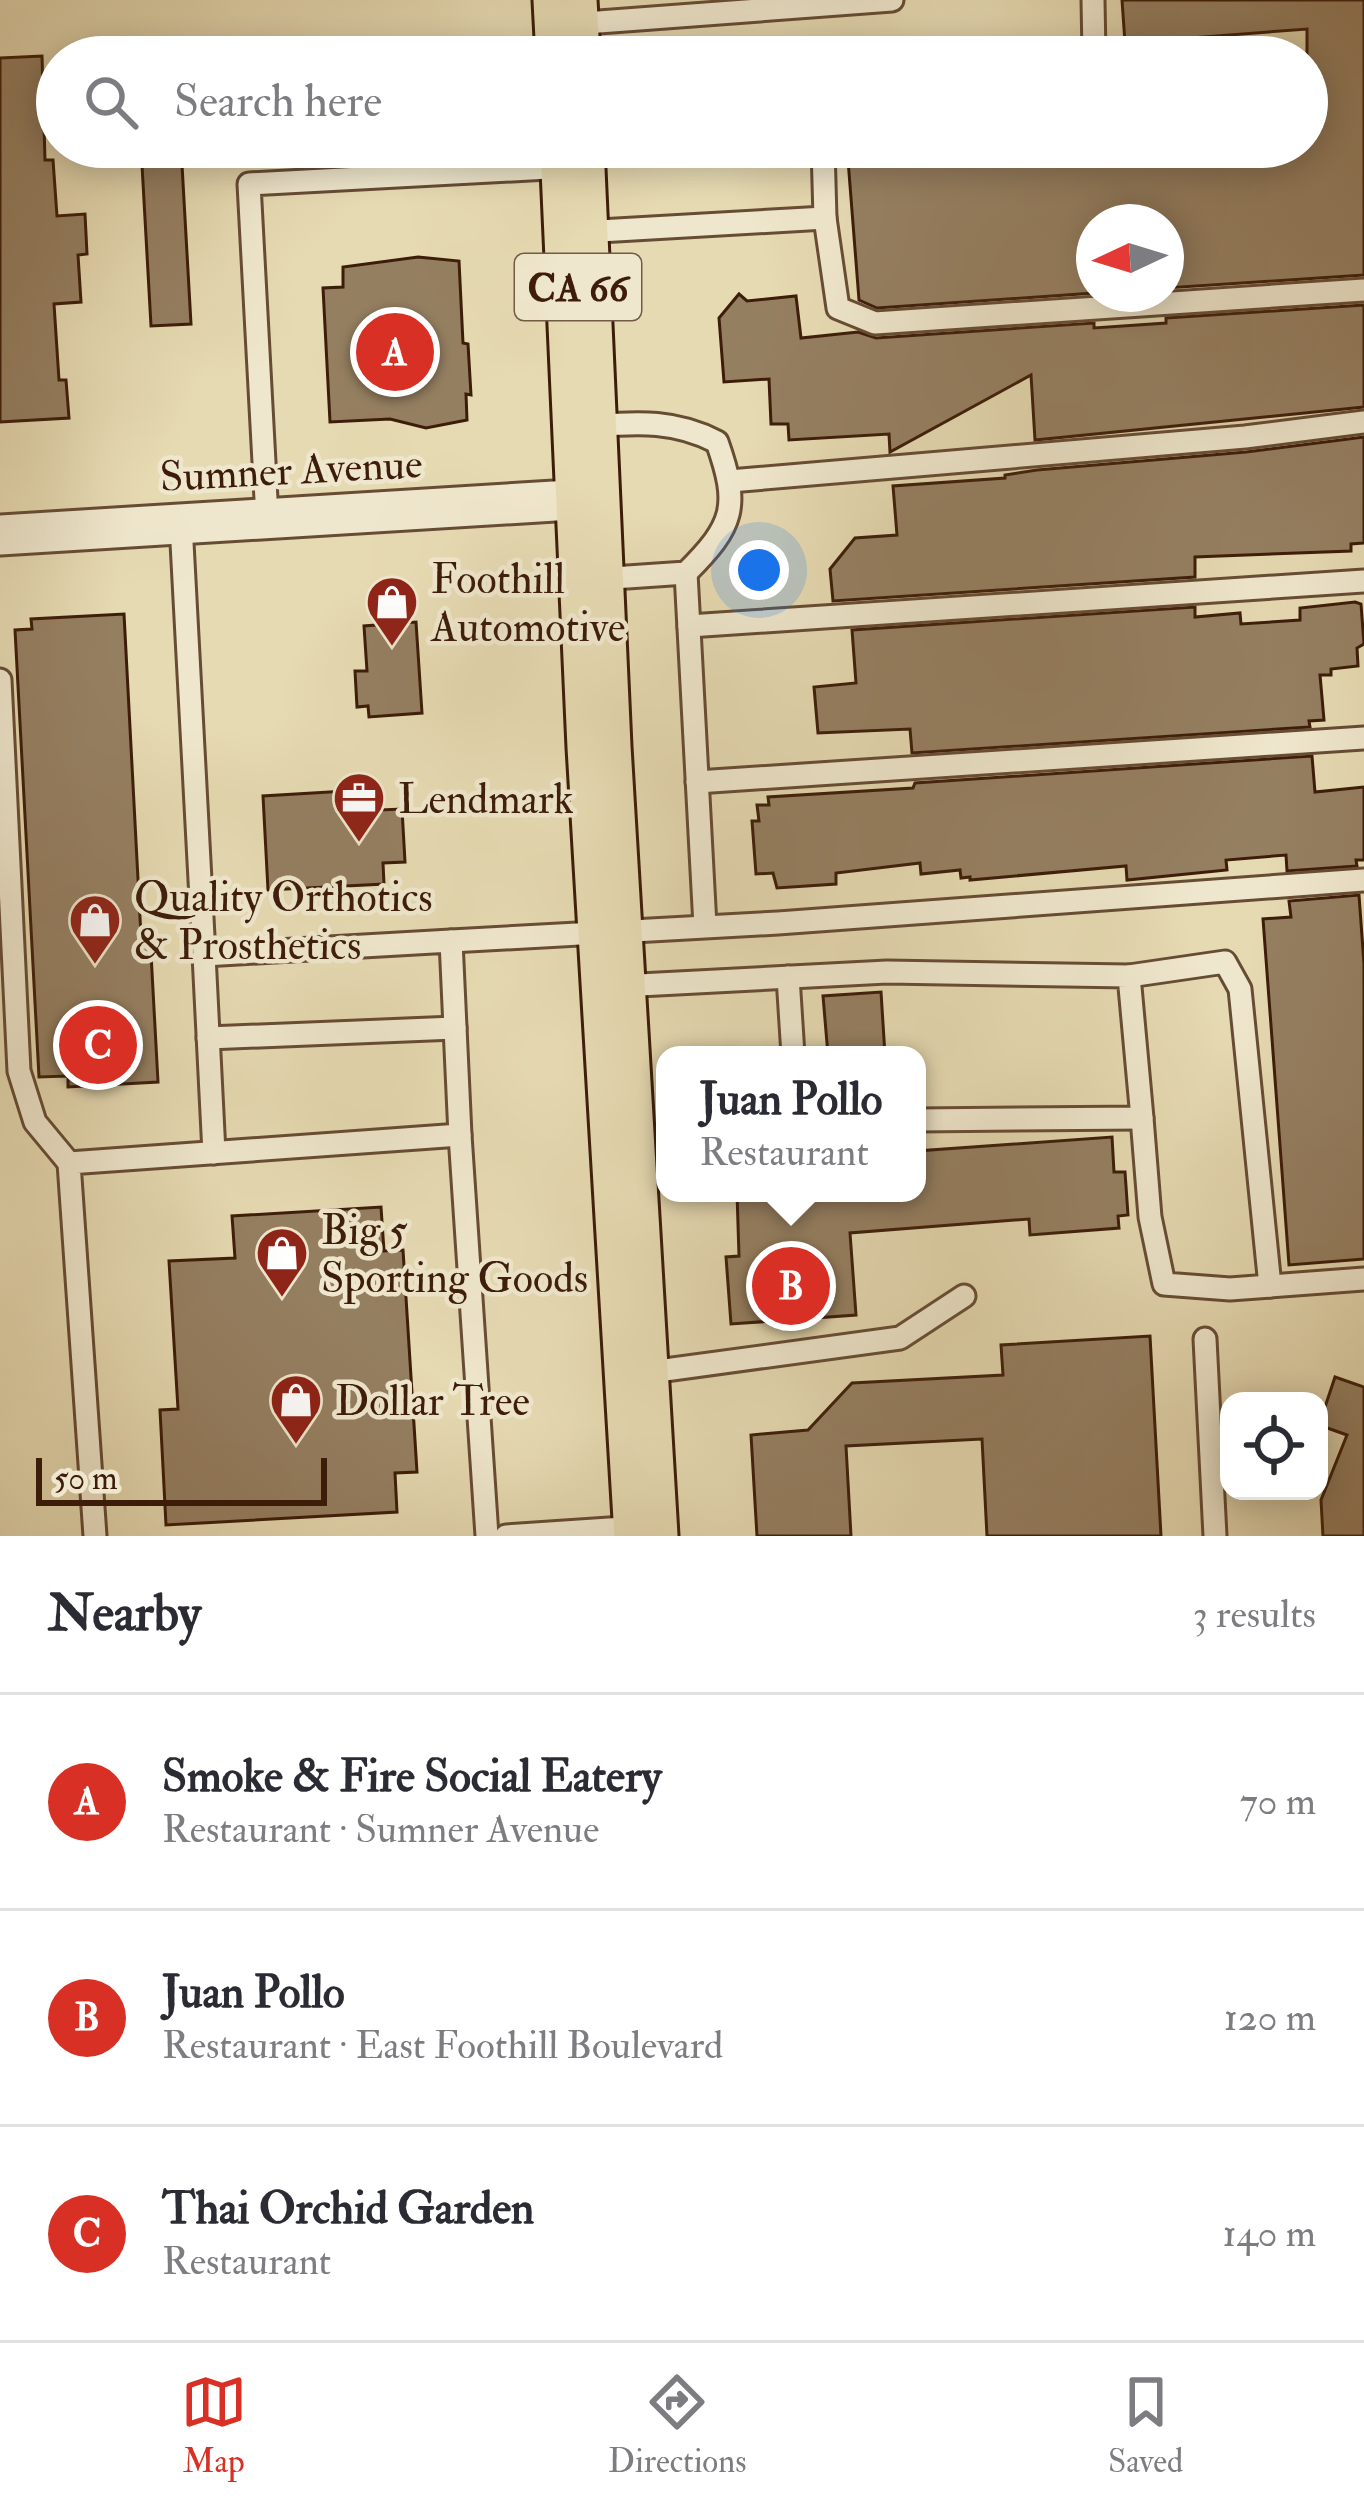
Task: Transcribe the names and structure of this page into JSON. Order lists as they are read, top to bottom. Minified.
{"streets":{"main road":["CA 66"],"street":["Sumner Avenue"]},"crossings":[["CA 66","Sumner Avenue"]],"places":{"shop":["Foothill Automotive","Quality Orthotics & Prosthetics","Big 5 Sporting Goods","Dollar Tree"],"office":["Lendmark"]},"scale_bar":"50 m","north":"left","page":{"search":"Search here","pins":["A","C","B"],"popup":["Juan Pollo","Restaurant"],"scale":"50 m","heading":["Nearby","3 results"],"list":[{"mark":"A","name":"Smoke & Fire Social Eatery","note":"Restaurant · Sumner Avenue","value":"70 m"},{"mark":"B","name":"Juan Pollo","note":"Restaurant · East Foothill Boulevard","value":"120 m"},{"mark":"C","name":"Thai Orchid Garden","note":"Restaurant","value":"140 m"}],"nav":["Map","Directions","Saved"]}}
